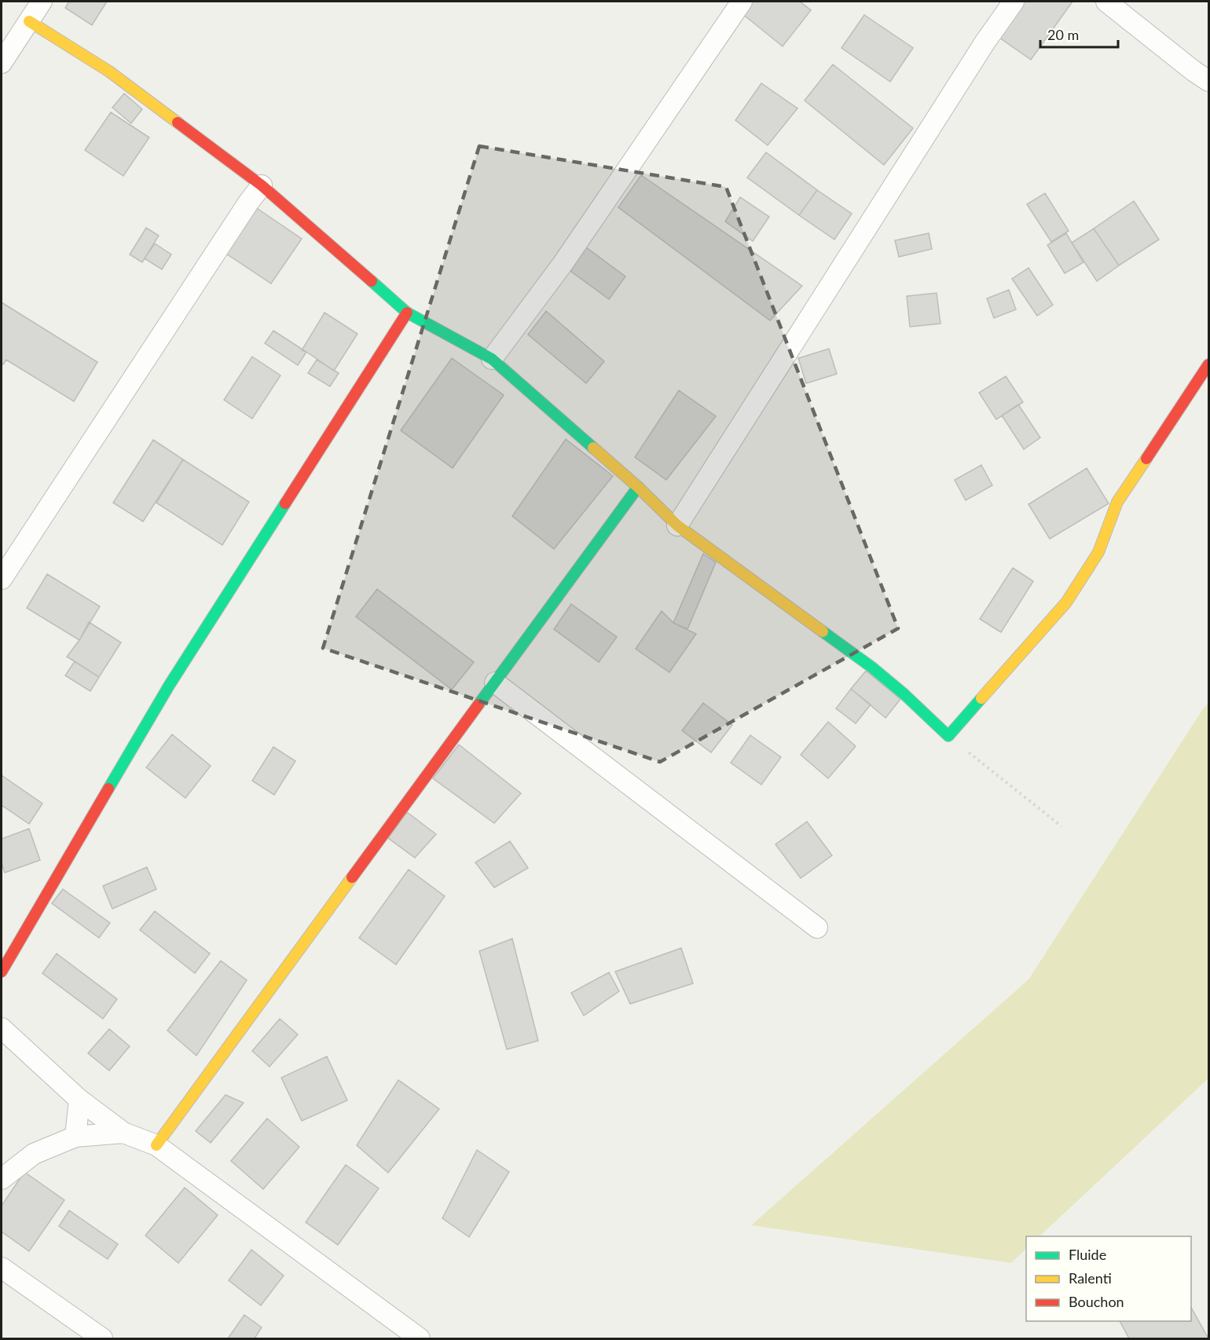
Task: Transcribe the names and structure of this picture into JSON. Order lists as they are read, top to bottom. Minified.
{"legend":["Fluide","Ralenti","Bouchon"],"scale_bar":"20 m"}
